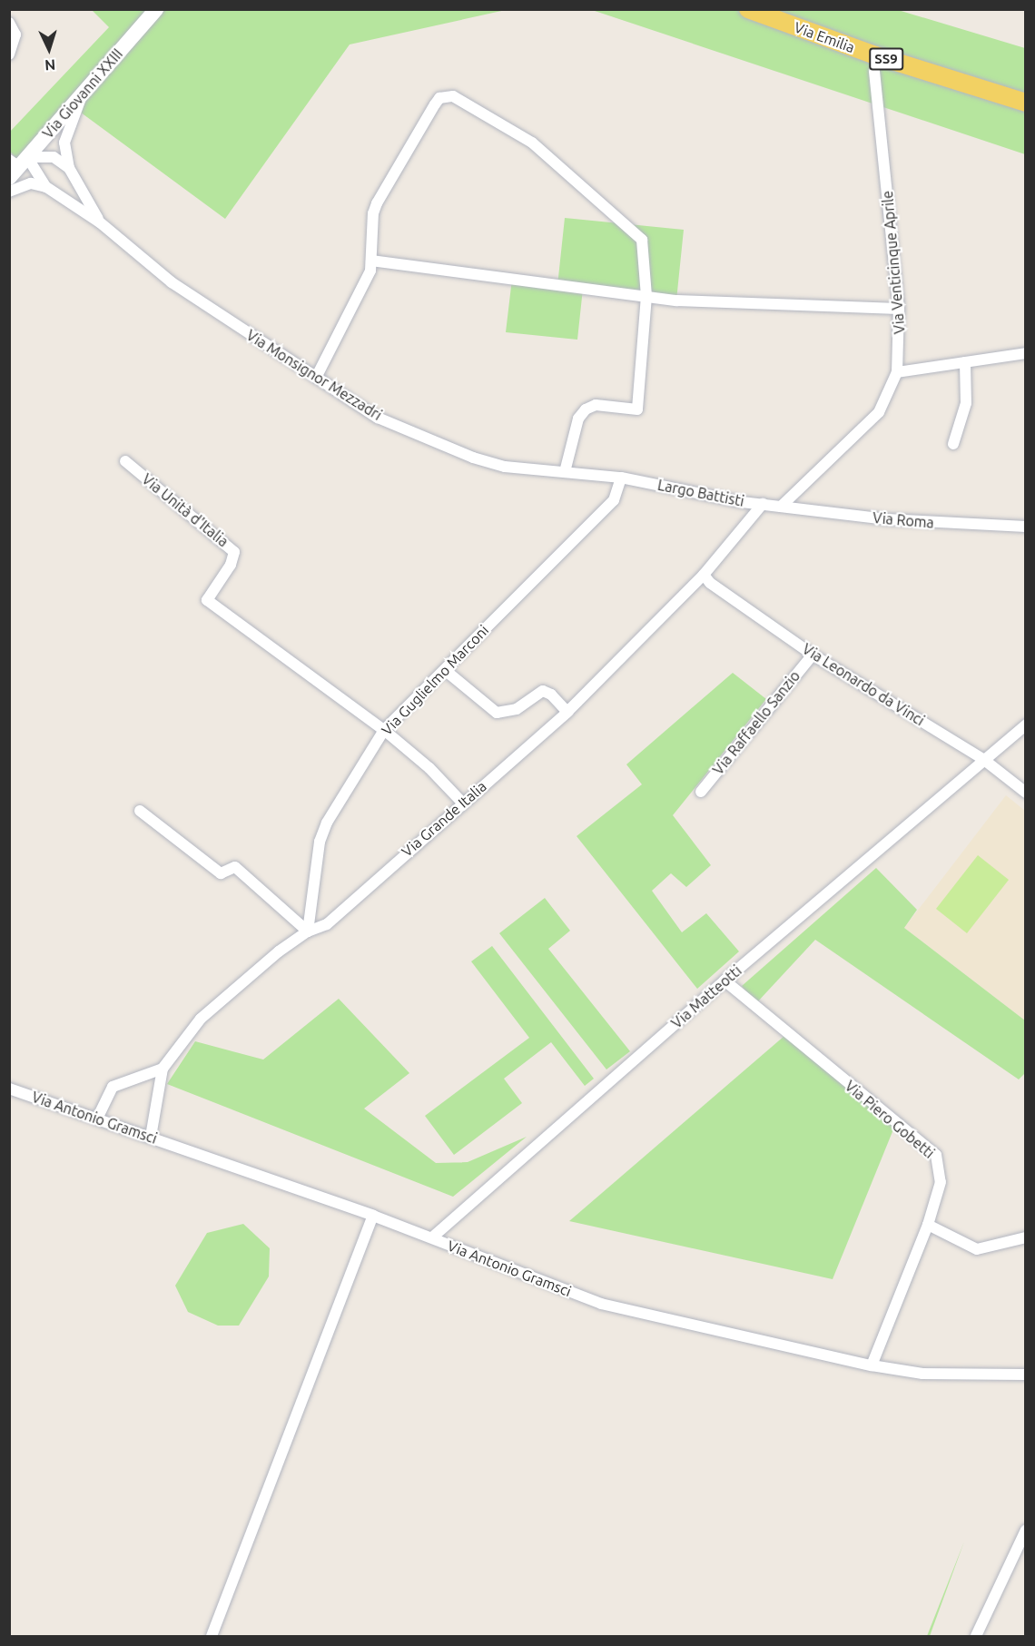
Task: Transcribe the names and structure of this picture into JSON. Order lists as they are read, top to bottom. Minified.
{"streets":{"main road":["Via Emilia","SS9"],"street":["Via Giovanni XXIII","Via Venticinque Aprile","Via Monsignor Mezzadri","Largo Battisti","Via Unità d'Italia","Via Roma","Via Guglielmo Marconi","Via Leonardo da Vinci","Via Raffaello Sanzio","Via Grande Italia","Via Matteotti","Via Antonio Gramsci","Via Piero Gobetti"]},"crossings":[["Via Venticinque Aprile","Largo Battisti"],["Via Venticinque Aprile","Via Roma"],["Via Monsignor Mezzadri","Largo Battisti"],["Via Monsignor Mezzadri","Via Guglielmo Marconi"],["Largo Battisti","Via Roma"],["Largo Battisti","Via Guglielmo Marconi"],["Largo Battisti","Via Grande Italia"],["Via Unità d'Italia","Via Guglielmo Marconi"],["Via Guglielmo Marconi","Via Grande Italia"],["Via Leonardo da Vinci","Via Raffaello Sanzio"],["Via Leonardo da Vinci","Via Grande Italia"],["Via Leonardo da Vinci","Via Matteotti"],["Via Grande Italia","Via Antonio Gramsci"],["Via Matteotti","Via Antonio Gramsci"],["Via Matteotti","Via Piero Gobetti"],["Via Antonio Gramsci","Via Piero Gobetti"]],"north":"bottom"}
